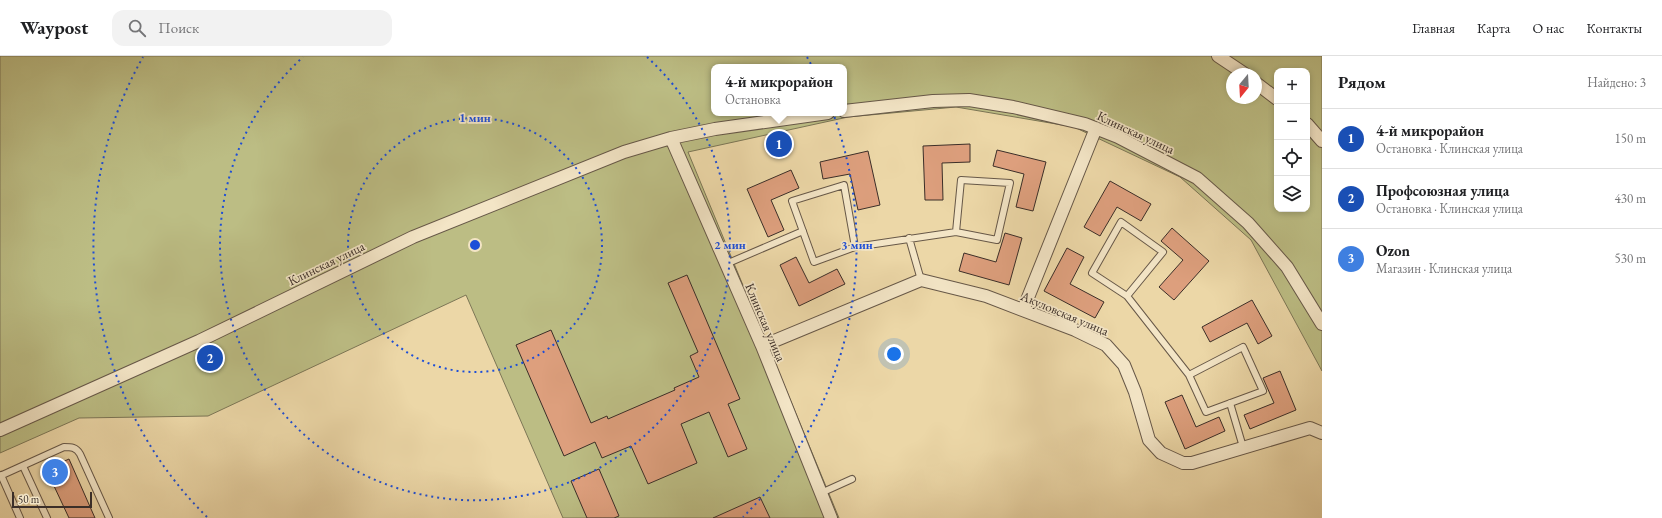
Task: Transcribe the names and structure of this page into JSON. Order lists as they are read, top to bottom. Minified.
{"streets":{"street":["Клинская улица","Акуловская улица"]},"scale_bar":"50 m","north":"bottom","page":{"header":"Waypost","search":"Поиск","nav":["Главная","Карта","О нас","Контакты"],"heading":["Рядом","Найдено: 3"],"popup":["4-й микрорайон","Остановка"],"map_buttons":["+","−"],"list":[{"mark":"1","name":"4-й микрорайон","note":"Остановка · Клинская улица","value":"150 m"},{"mark":"2","name":"Профсоюзная улица","note":"Остановка · Клинская улица","value":"430 m"},{"mark":"3","name":"Ozon","note":"Магазин · Клинская улица","value":"530 m"}],"pins":["1","2","3"],"scale":"50 m"},"rings":["1 мин","2 мин","3 мин"]}
